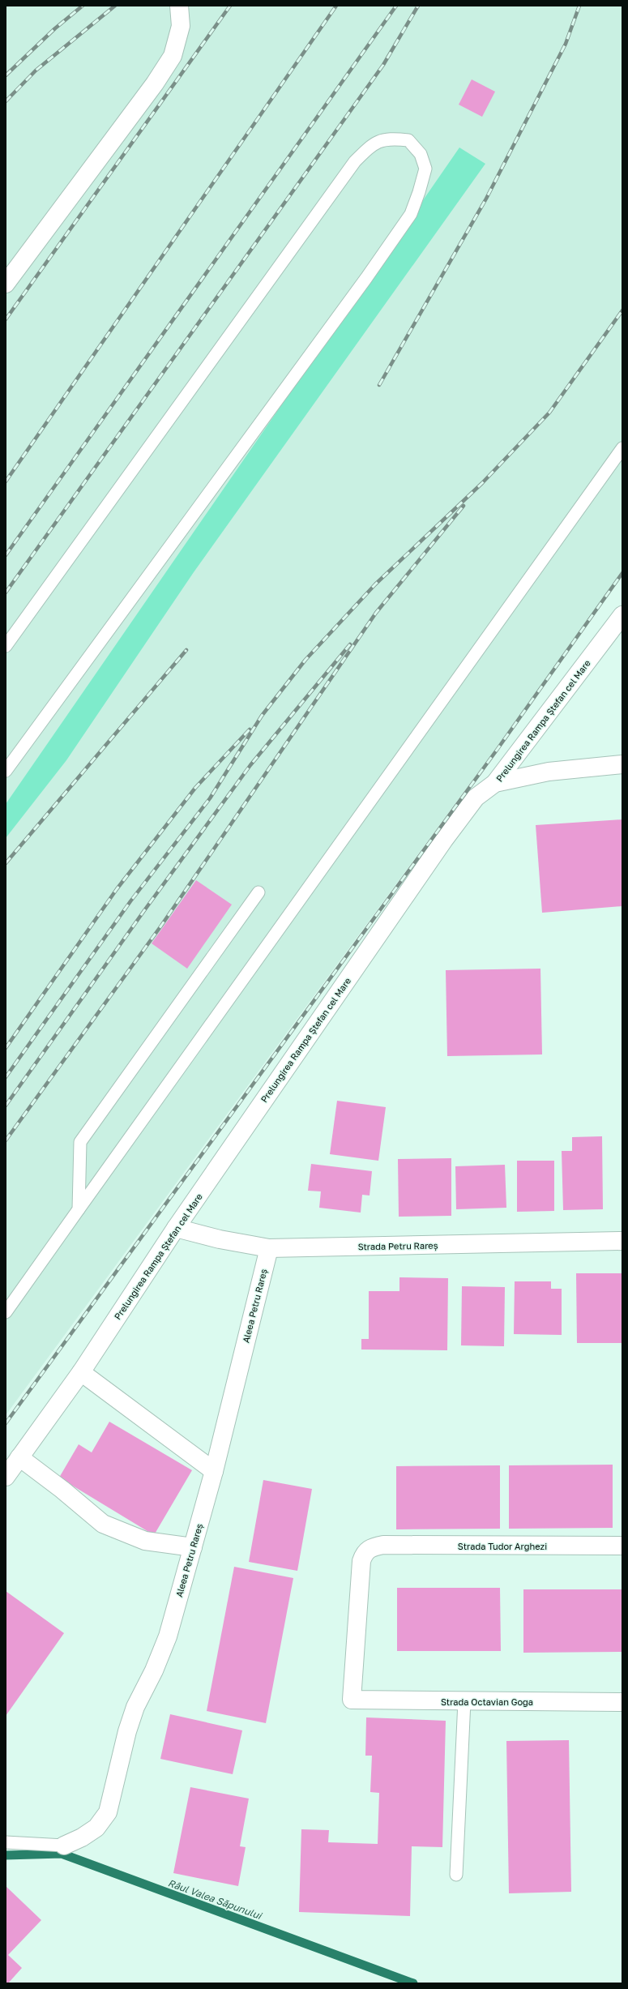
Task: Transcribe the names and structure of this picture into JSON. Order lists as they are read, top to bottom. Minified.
{"streets":{"street":["Prelungirea Rampa Ștefan cel Mare","Strada Petru Rareș","Aleea Petru Rareș","Strada Tudor Arghezi","Strada Octavian Goga"]},"crossings":[["Prelungirea Rampa Ștefan cel Mare","Strada Petru Rareș"],["Strada Petru Rareș","Aleea Petru Rareș"],["Strada Tudor Arghezi","Strada Octavian Goga"]],"water":["Râul Valea Săpunului"]}
